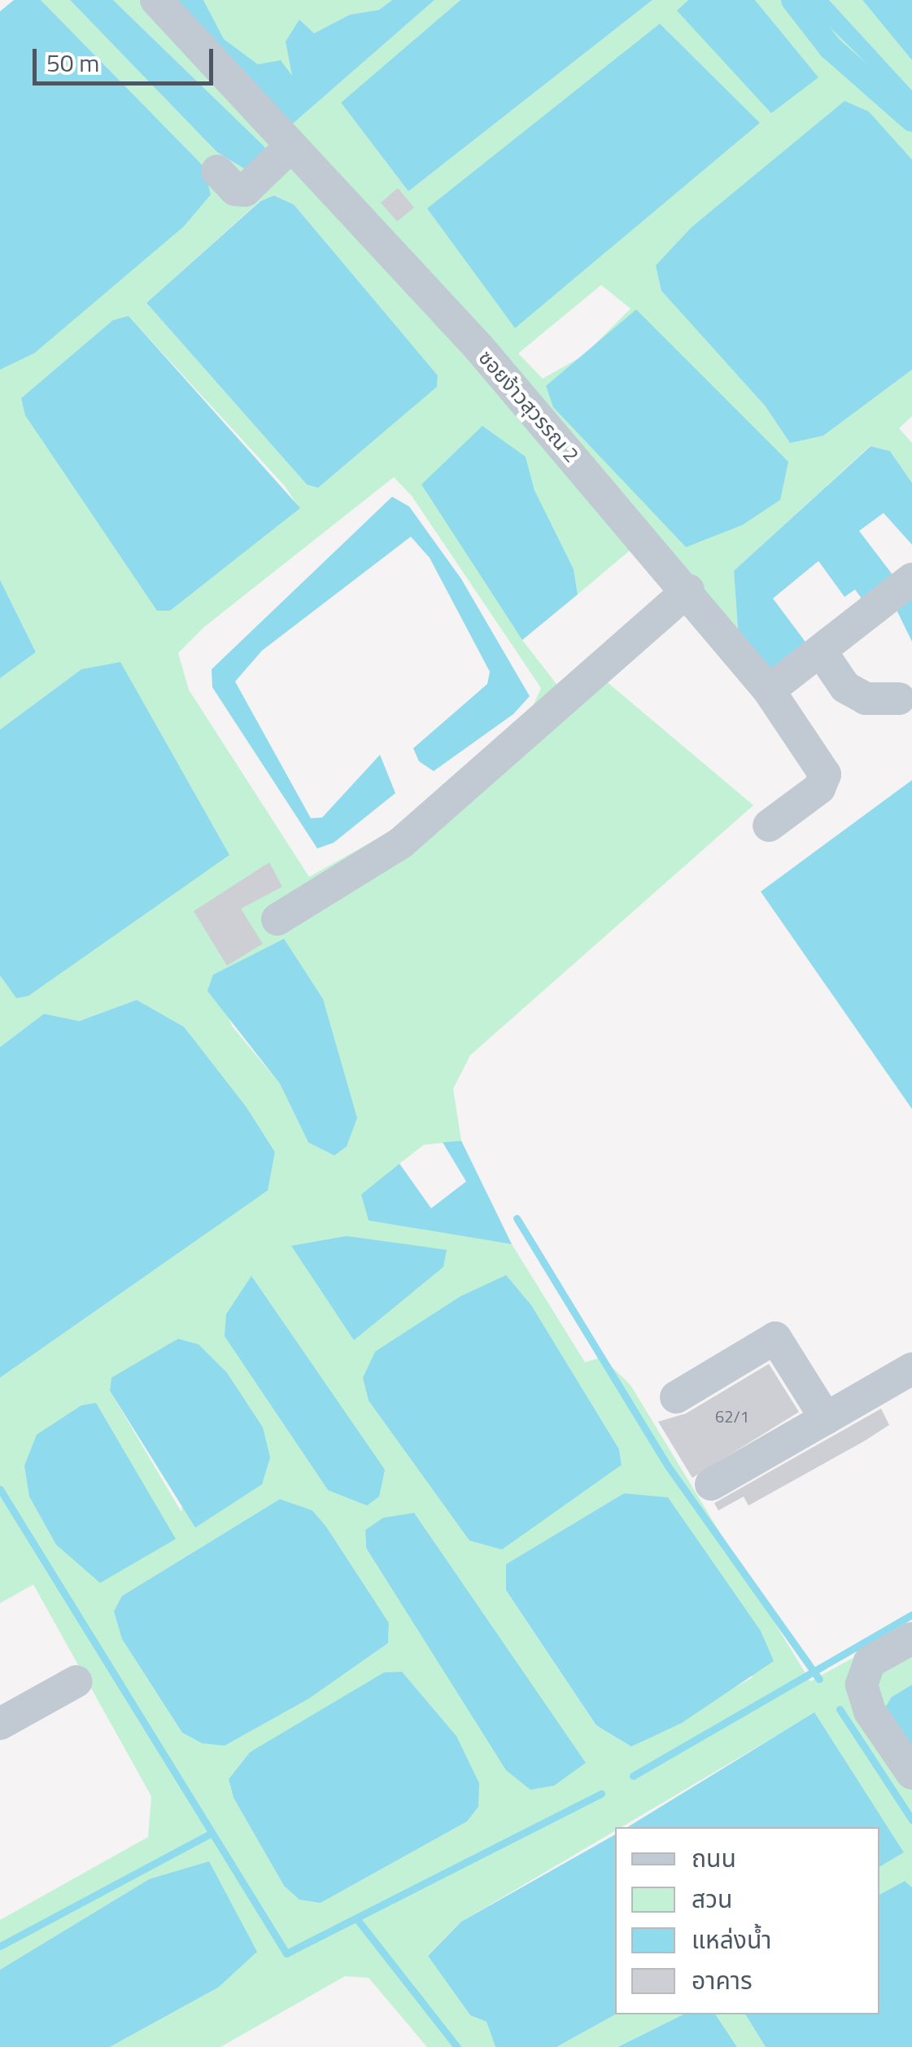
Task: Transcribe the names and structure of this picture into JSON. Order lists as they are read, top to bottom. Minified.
{"streets":{"street":["ซอยง้าวสุวรรณ 2"]},"house_numbers":["62/1"],"legend":["ถนน","สวน","แหล่งน้ำ","อาคาร"],"scale_bar":"50 m"}
